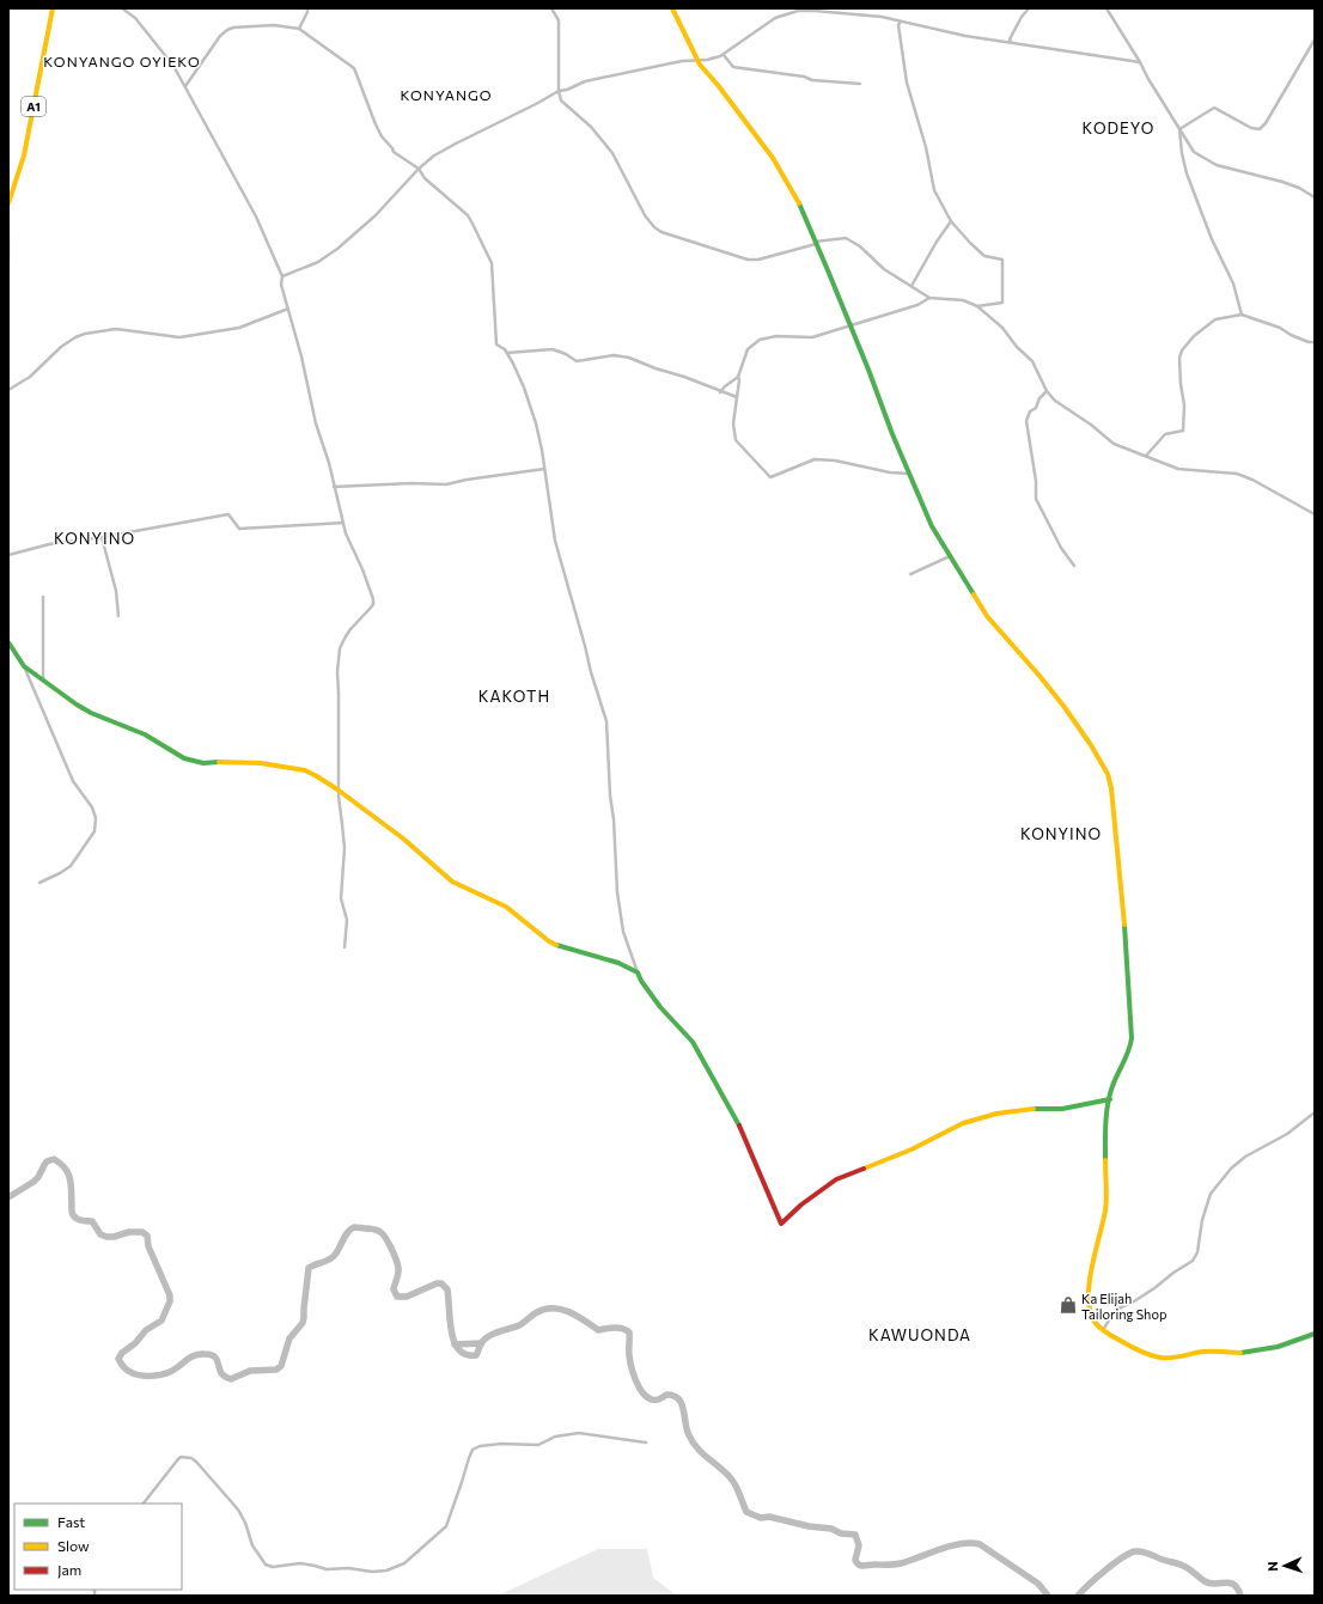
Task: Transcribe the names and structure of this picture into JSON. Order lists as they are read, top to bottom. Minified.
{"streets":{"main road":["A1"]},"districts":["KONYANGO OYIEKO","KONYANGO","KODEYO","KONYINO","KAKOTH","KONYINO","KAWUONDA"],"places":{"shop":["Ka Elijah Tailoring Shop"]},"legend":["Fast","Slow","Jam"],"north":"left"}
